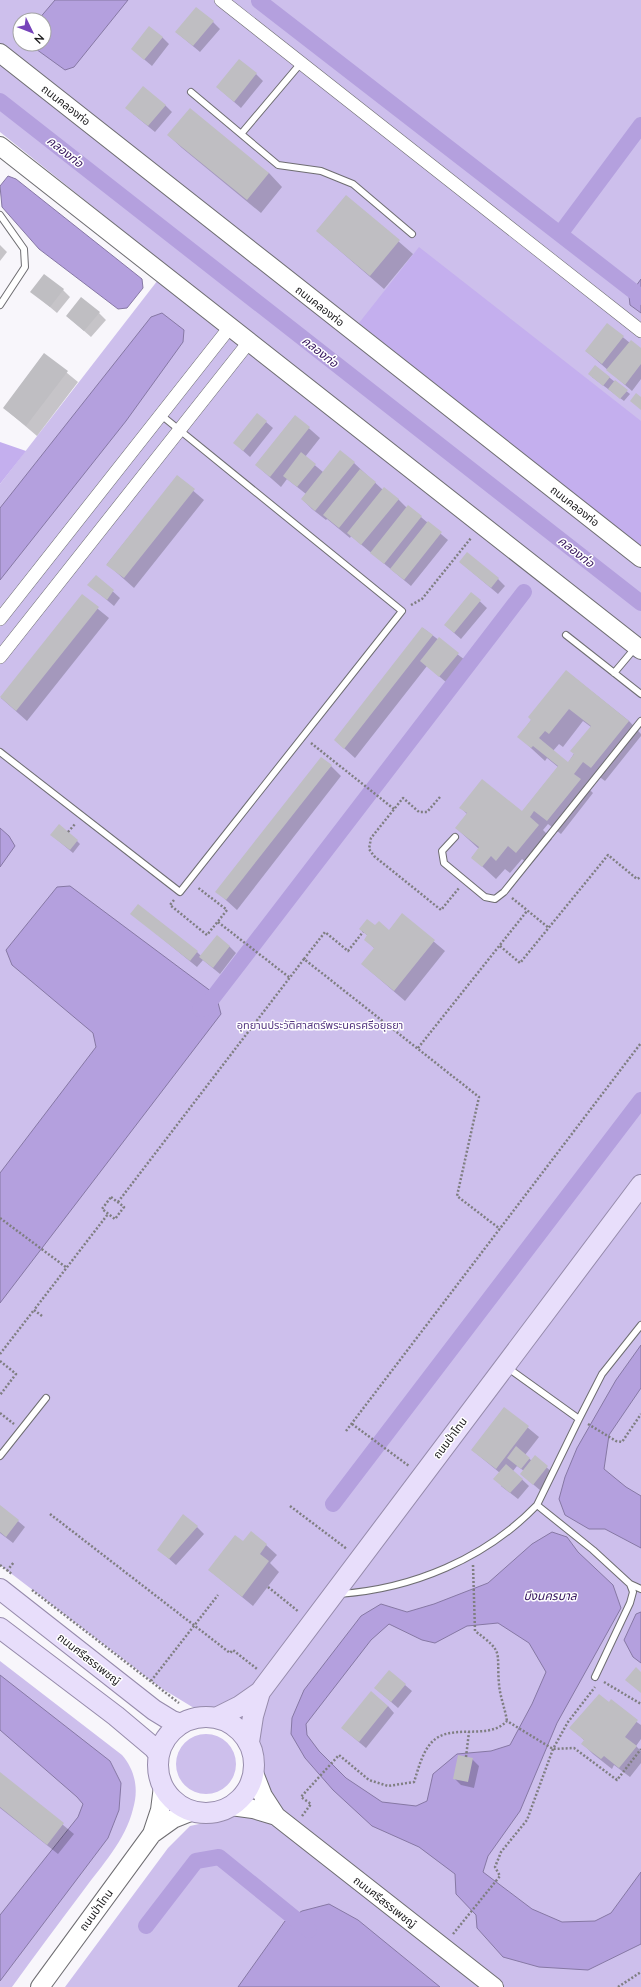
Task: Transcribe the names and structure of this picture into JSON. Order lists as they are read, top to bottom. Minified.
{"streets":{"main road":["ถนนป่าโทน","ถนนศรีสรรเพชญ์"],"street":["ถนนคลองท่อ"]},"crossings":[["ถนนป่าโทน","ถนนศรีสรรเพชญ์"]],"water":["คลองท่อ","บึงนครบาล"],"parks":["อุทยานประวัติศาสตร์พระนครศรีอยุธยา"],"north":"bottom right"}
